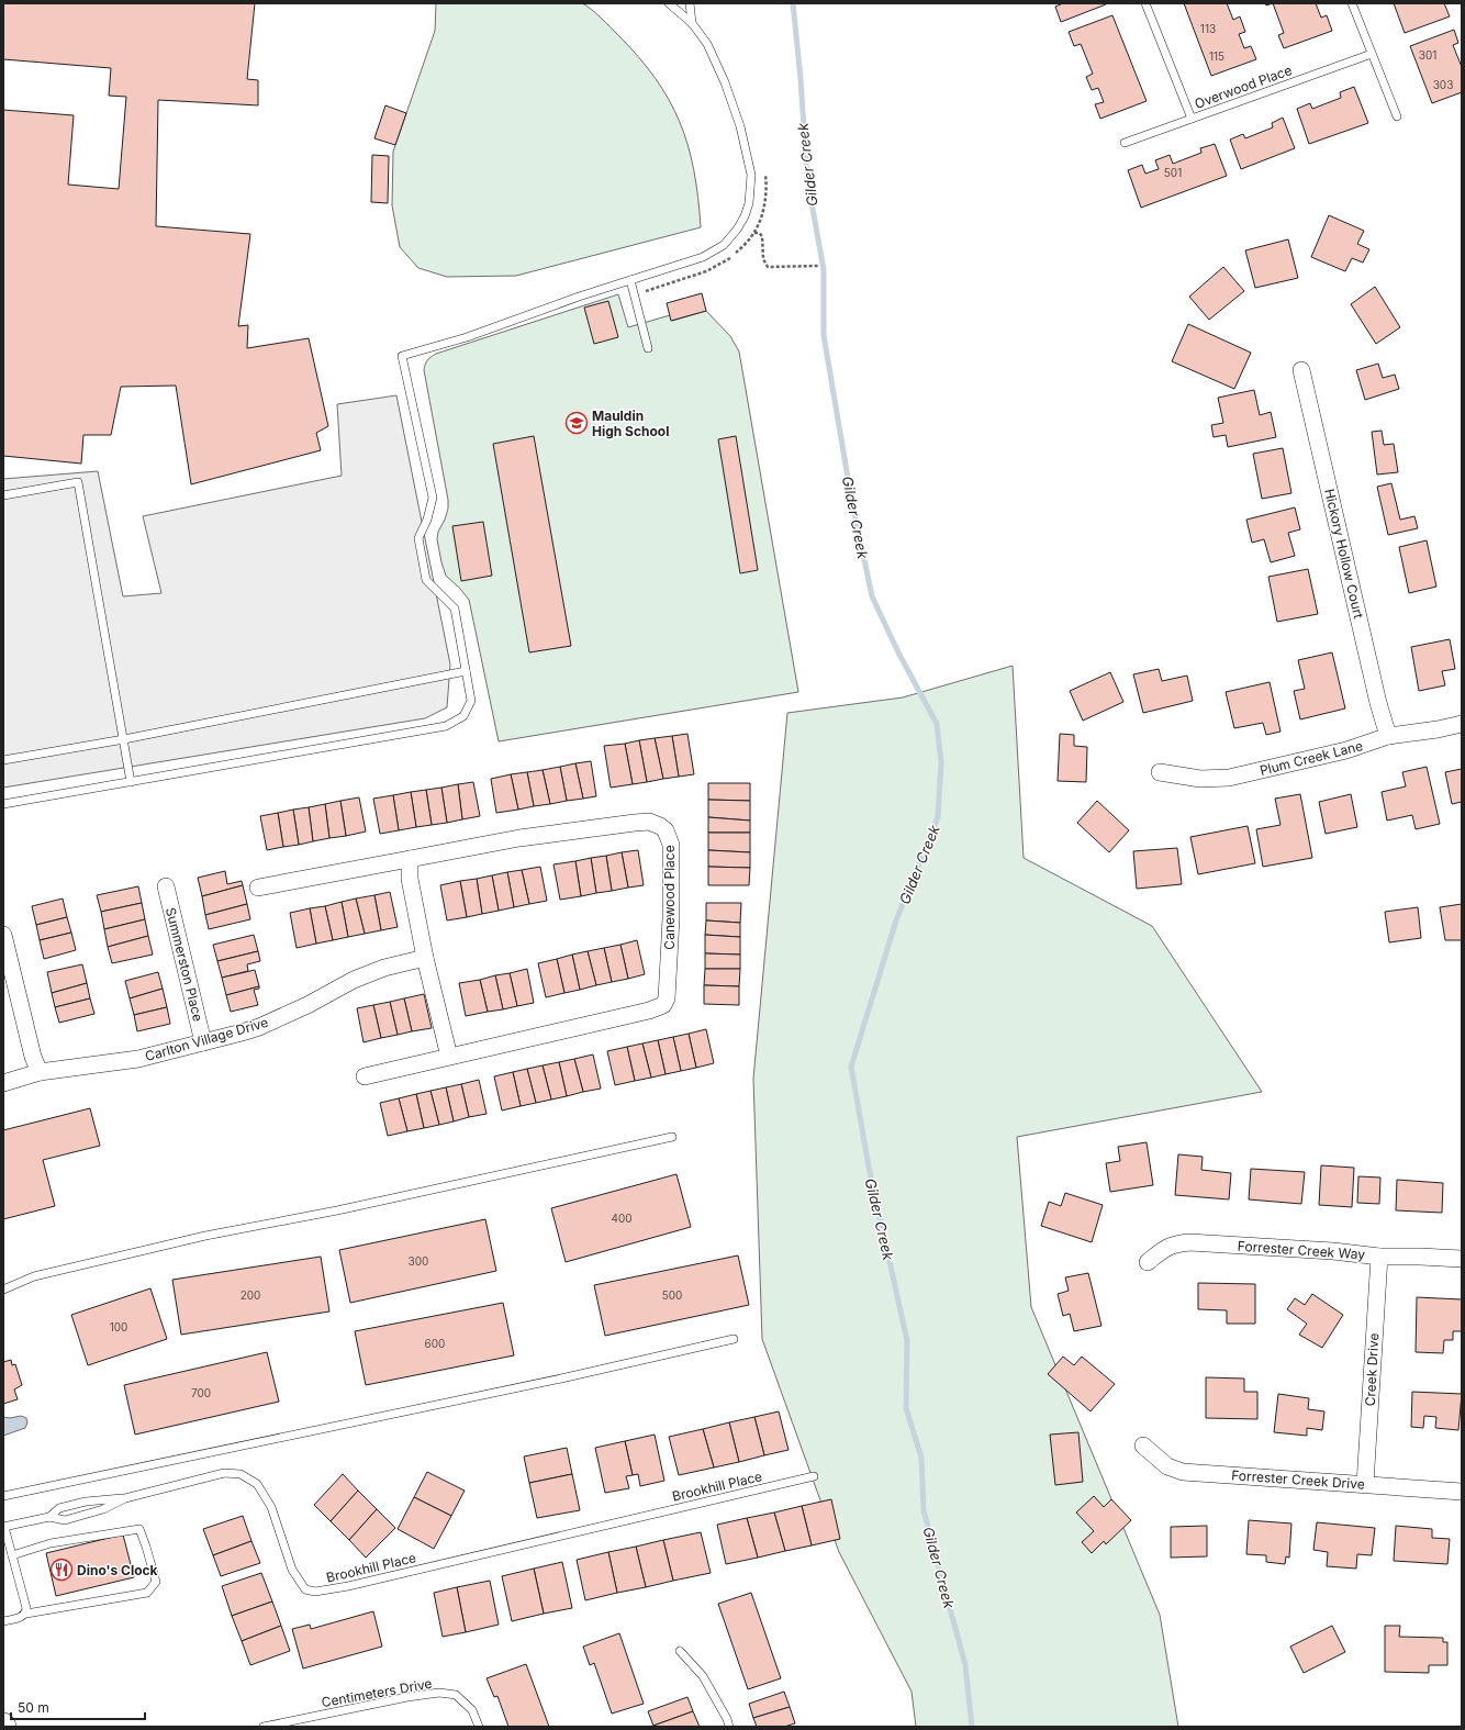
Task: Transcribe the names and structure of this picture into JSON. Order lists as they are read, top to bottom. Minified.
{"streets":{"street":["Hickory Hollow Court","Plum Creek Lane","Canewood Place","Summerston Place","Carlton Village Drive","Forrester Creek Way","Creek Drive","Forrester Creek Drive"],"lane":["Overwood Place","Brookhill Place","Centimeters Drive"]},"crossings":[["Hickory Hollow Court","Plum Creek Lane"],["Summerston Place","Carlton Village Drive"],["Forrester Creek Way","Creek Drive"],["Creek Drive","Forrester Creek Drive"]],"water":["Gilder Creek"],"places":{"school or university":["Mauldin High School"],"restaurant":["Dino's Clock"]},"house_numbers":["113","301","115","303","501","400","300","200","500","100","600","700"],"scale_bar":"50 m"}
